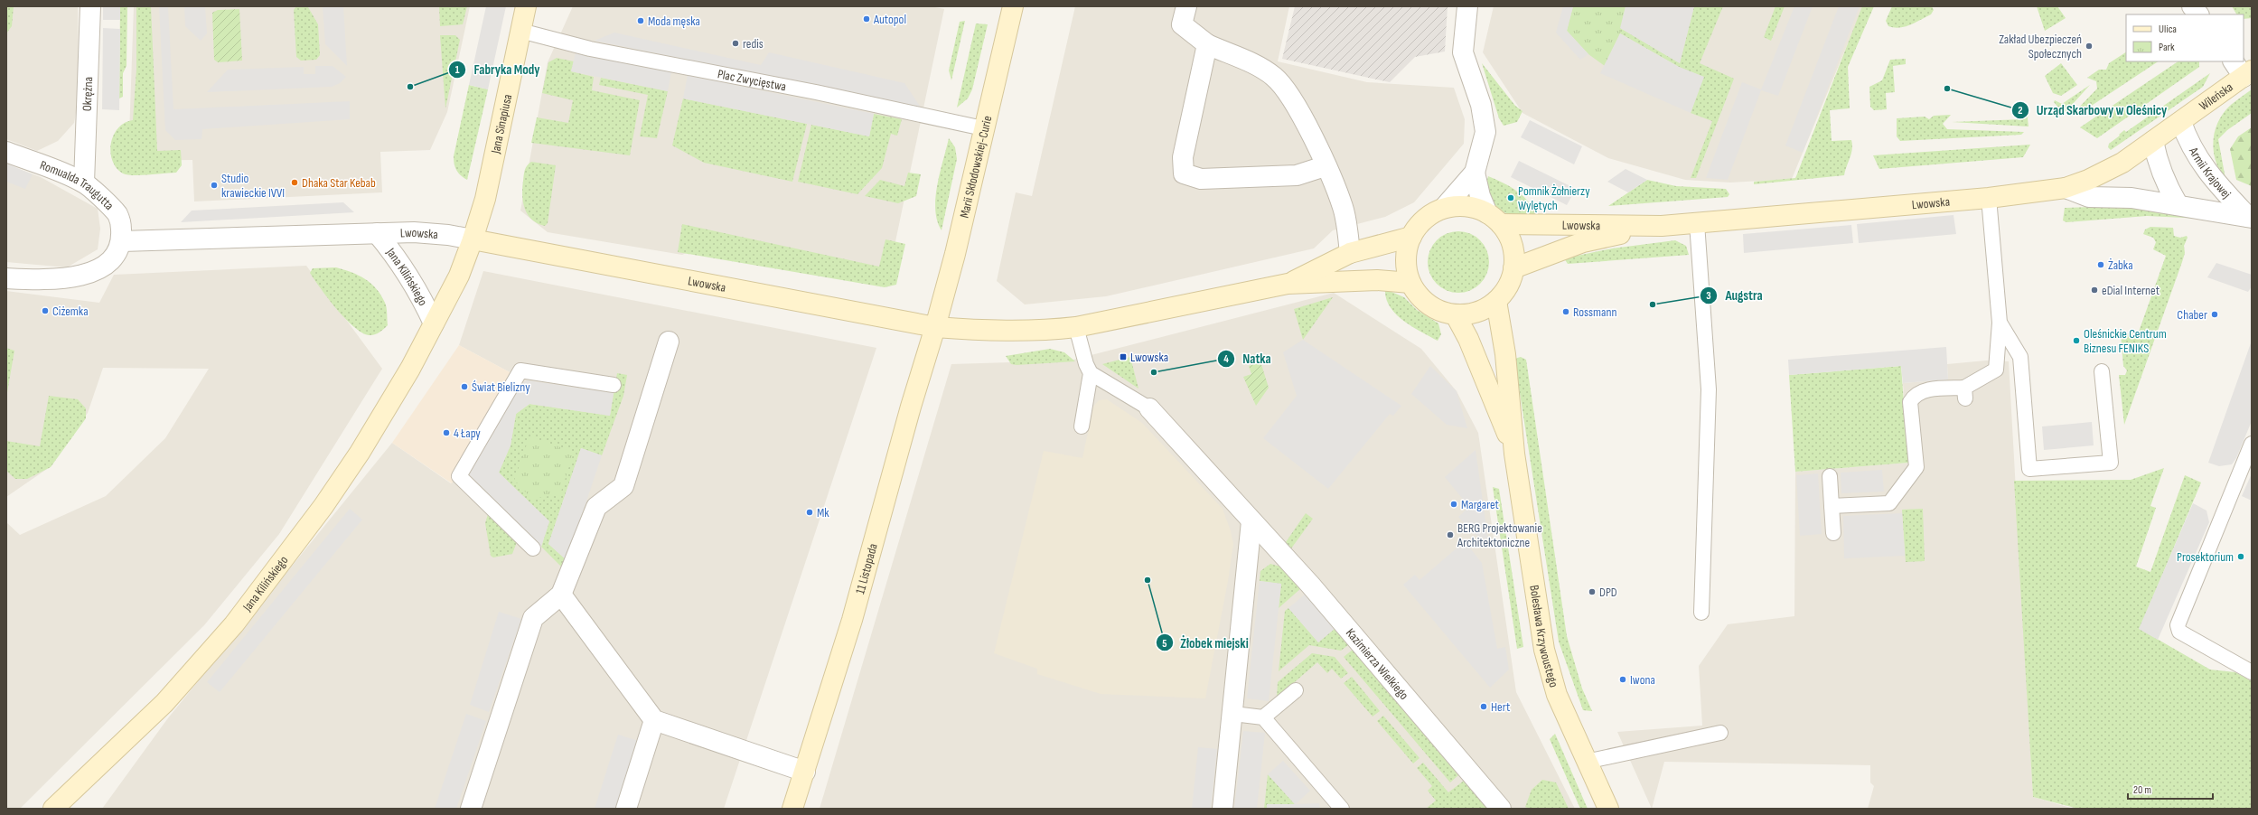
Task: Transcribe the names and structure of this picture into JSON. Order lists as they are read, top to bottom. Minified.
{"streets":{"street":["Okrężna","Wileńska","Jana Sinapiusa","Marii Skłodowskiej-Curie","Armii Krajowej","Romualda Traugutta","Lwowska","Jana Kilińskiego","11 Listopada","Bolesława Krzywoustego","Kazimierza Wielkiego"],"lane":["Plac Zwycięstwa"]},"crossings":[["Plac Zwycięstwa","Jana Sinapiusa"],["Plac Zwycięstwa","Marii Skłodowskiej-Curie"],["Okrężna","Romualda Traugutta"],["Wileńska","Armii Krajowej"],["Wileńska","Lwowska"],["Jana Sinapiusa","Lwowska"],["Jana Sinapiusa","Jana Kilińskiego"],["Marii Skłodowskiej-Curie","Lwowska"],["Marii Skłodowskiej-Curie","11 Listopada"],["Armii Krajowej","Lwowska"],["Romualda Traugutta","Lwowska"],["Lwowska","Jana Kilińskiego"],["Lwowska","11 Listopada"],["Lwowska","Bolesława Krzywoustego"]],"places":{"other":["Autopol","Moda męska","redis","Zakład Ubezpieczeń Społecznych","Fabryka Mody","Urząd Skarbowy w Oleśnicy","Dhaka Star Kebab","Studio krawieckie IVVI","Pomnik Żołnierzy Wylętych","Żabka","eDial Internet","Augstra","Ciżemka","Rossmann","Chaber","Oleśnickie Centrum Biznesu FENIKS","Natka","Świat Bielizny","4 Łapy","Margaret","Mk","BERG Projektowanie Architektoniczne","Prosektorium","Żłobek miejski","DPD","Iwona","Hert"],"transit":["Lwowska"]},"legend":["Ulica","Park"],"scale_bar":"20 m"}
